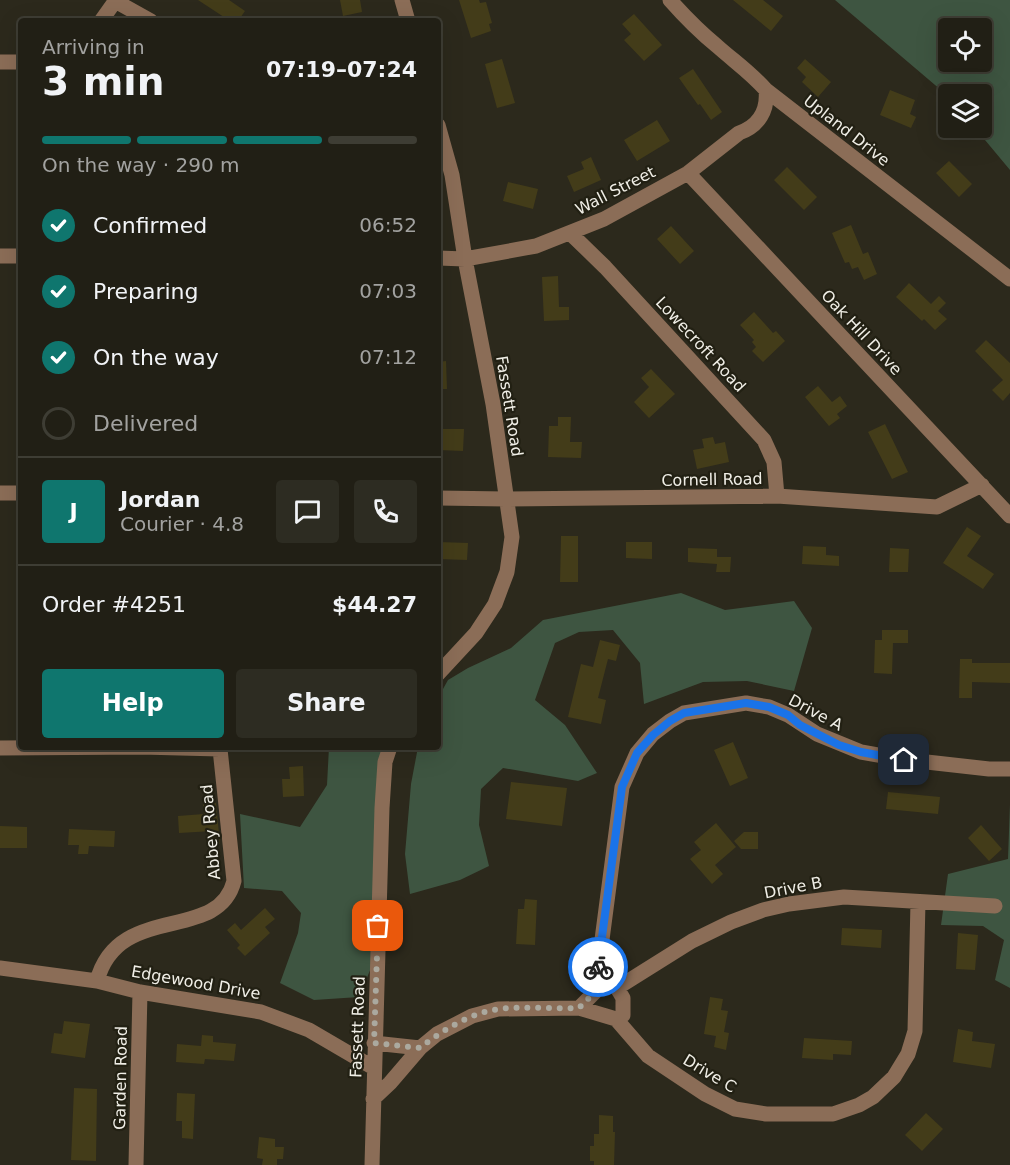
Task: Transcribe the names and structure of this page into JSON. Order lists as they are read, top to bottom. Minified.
{"streets":{"street":["Upland Drive","Wall Street","Oak Hill Drive","Lowecroft Road","Fassett Road","Cornell Road","Drive A","Abbey Road","Drive B","Edgewood Drive","Drive C","Garden Road"]},"crossings":[["Upland Drive","Wall Street"],["Wall Street","Oak Hill Drive"],["Wall Street","Lowecroft Road"],["Wall Street","Fassett Road"],["Oak Hill Drive","Cornell Road"],["Lowecroft Road","Cornell Road"],["Fassett Road","Cornell Road"],["Fassett Road","Edgewood Drive"],["Abbey Road","Edgewood Drive"],["Drive B","Drive C"],["Edgewood Drive","Garden Road"]],"page":{"heading":["3 min","Arriving in","07:19–07:24"],"panel":["Jordan","Courier · 4.8","Order #4251","$44.27"],"bar":"On the way · 290 m","list":[["Confirmed","06:52"],["Preparing","07:03"],["On the way","07:12"],"Delivered"],"round":"J","buttons":["Help","Share"]}}
